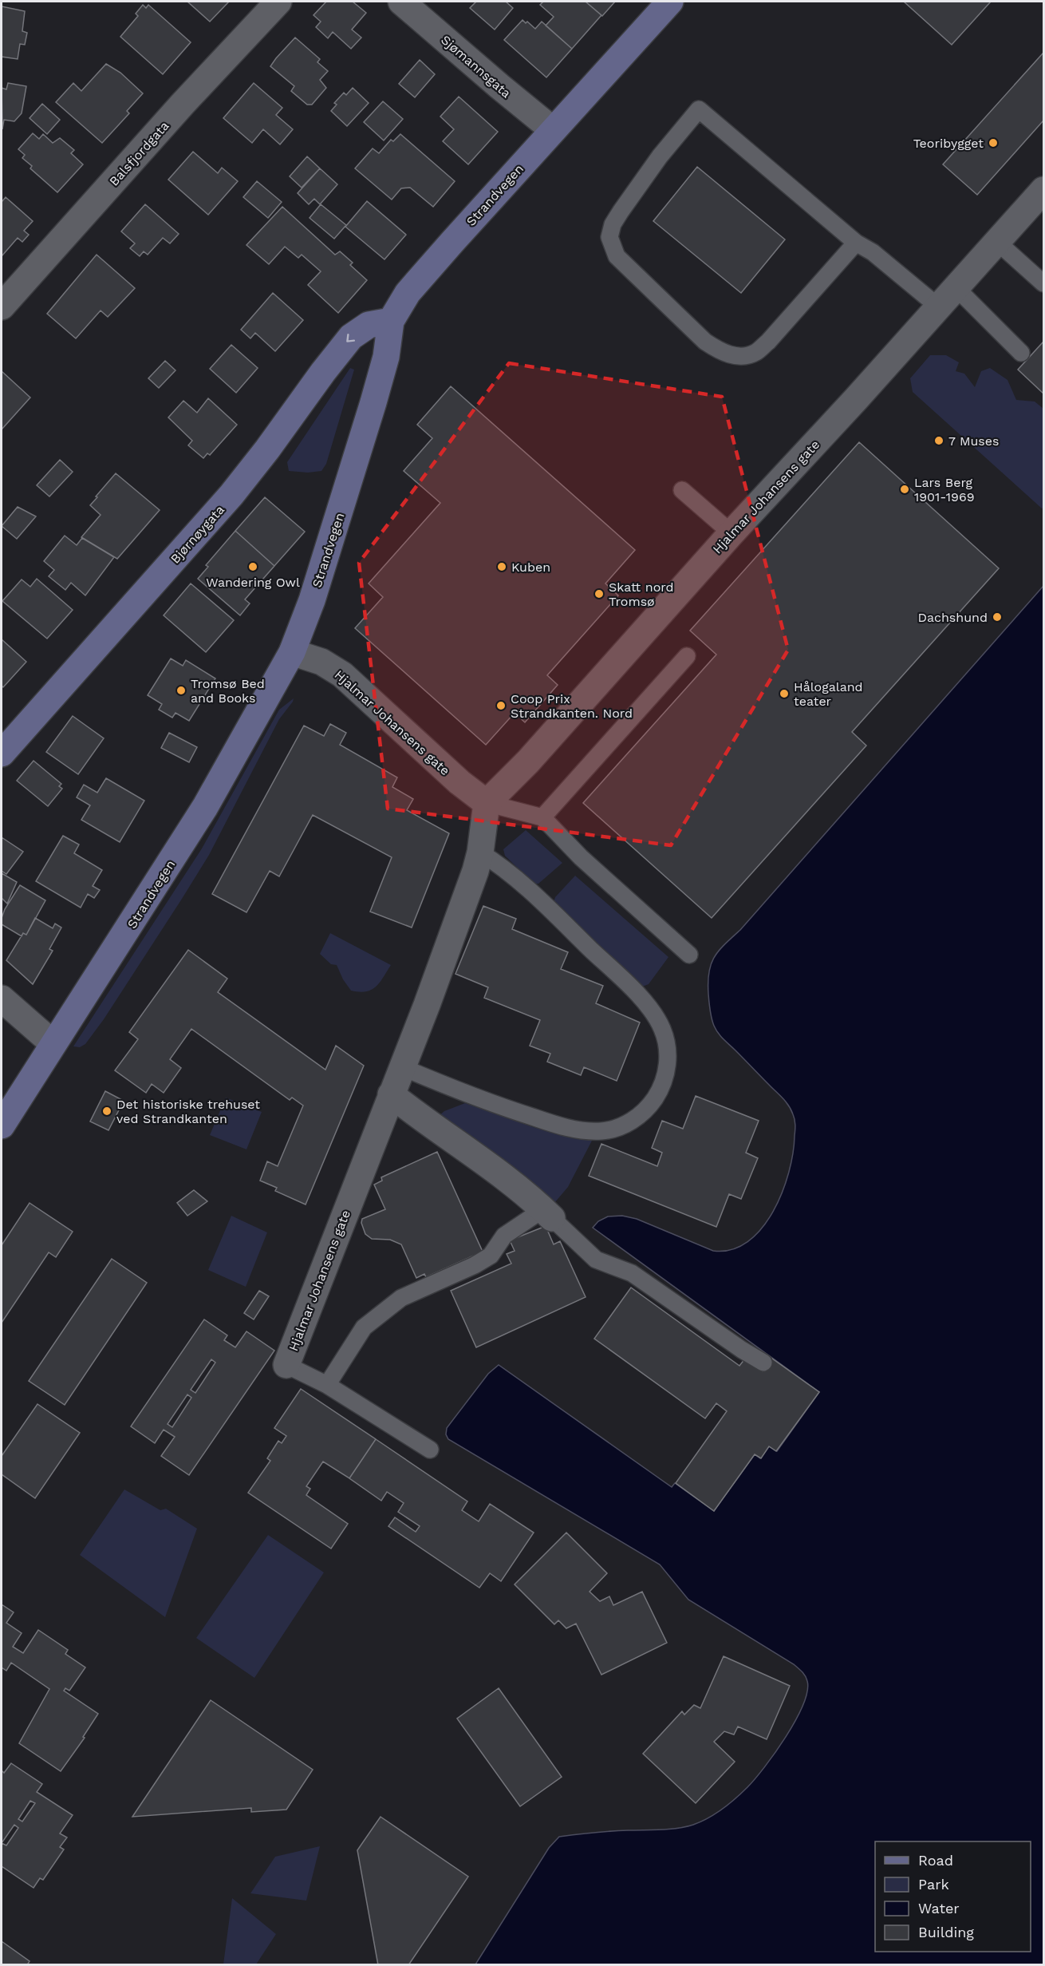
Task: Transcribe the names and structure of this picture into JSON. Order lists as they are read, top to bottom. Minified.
{"streets":{"street":["Sjømannsgata","Balsfjordgata","Strandvegen","Hjalmar Johansens gate","Bjørnøygata"]},"crossings":[["Sjømannsgata","Strandvegen"],["Strandvegen","Hjalmar Johansens gate"],["Strandvegen","Bjørnøygata"]],"one_way":["Bjørnøygata"],"places":["Teoribygget","7 Muses","Lars Berg 1901-1969","Wandering Owl","Kuben","Skatt nord Tromsø","Dachshund","Tromsø Bed and Books","Hålogaland teater","Coop Prix Strandkanten. Nord","Det historiske trehuset ved Strandkanten"],"legend":["Road","Park","Water","Building"]}
